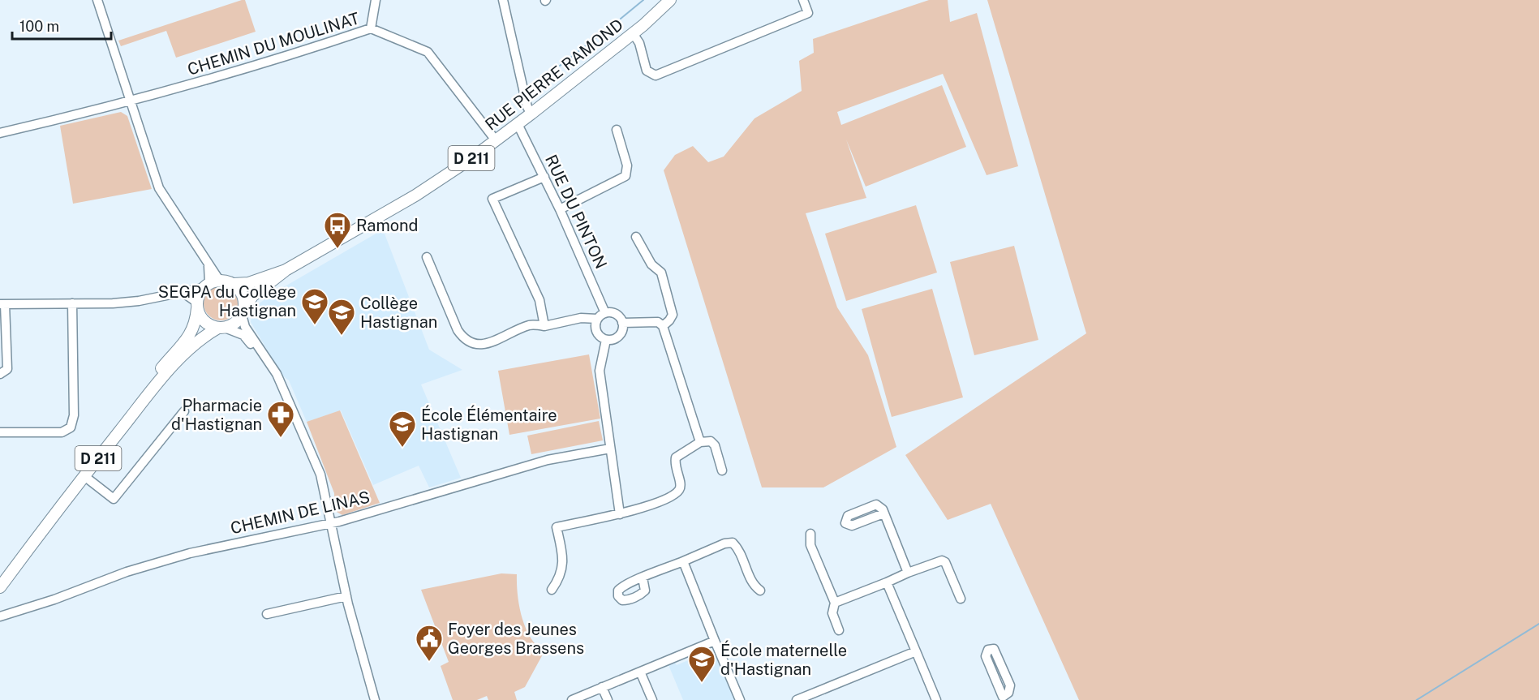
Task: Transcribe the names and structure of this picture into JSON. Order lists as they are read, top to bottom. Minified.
{"streets":{"main road":["RUE PIERRE RAMOND","D 211"],"street":["CHEMIN DU MOULINAT","RUE DU PINTON","CHEMIN DE LINAS"]},"crossings":[["CHEMIN DU MOULINAT","RUE PIERRE RAMOND"],["RUE PIERRE RAMOND","D 211"],["RUE PIERRE RAMOND","RUE DU PINTON"]],"places":{"bus stop":["Ramond"],"school or university":["SEGPA du Collège Hastignan","Collège Hastignan","École Élémentaire Hastignan","École maternelle d'Hastignan"],"pharmacy":["Pharmacie d'Hastignan"],"public building":["Foyer des Jeunes Georges Brassens"]},"scale_bar":"100 m"}
